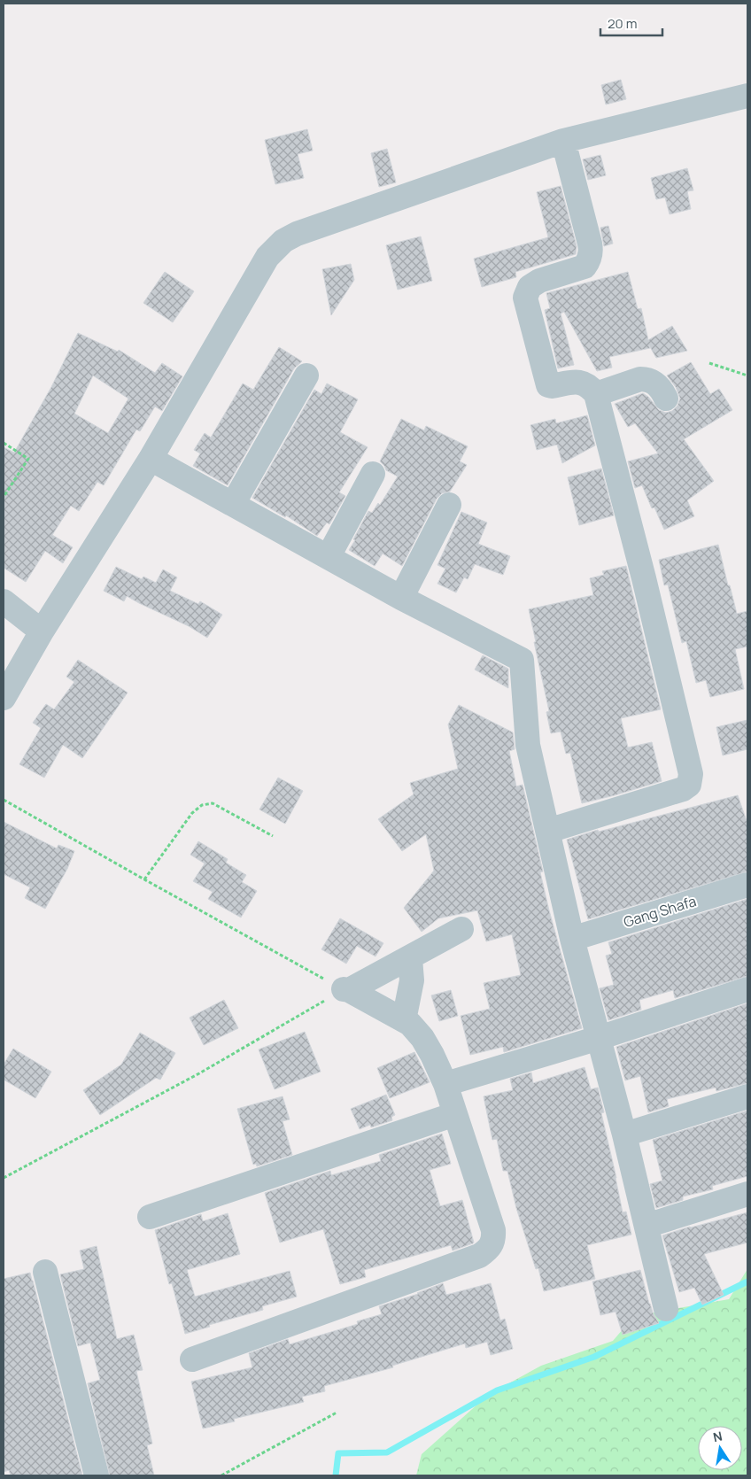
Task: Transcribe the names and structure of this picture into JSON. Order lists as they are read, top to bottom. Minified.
{"streets":{"street":["Gang Shafa"]},"scale_bar":"20 m","north":"top"}
